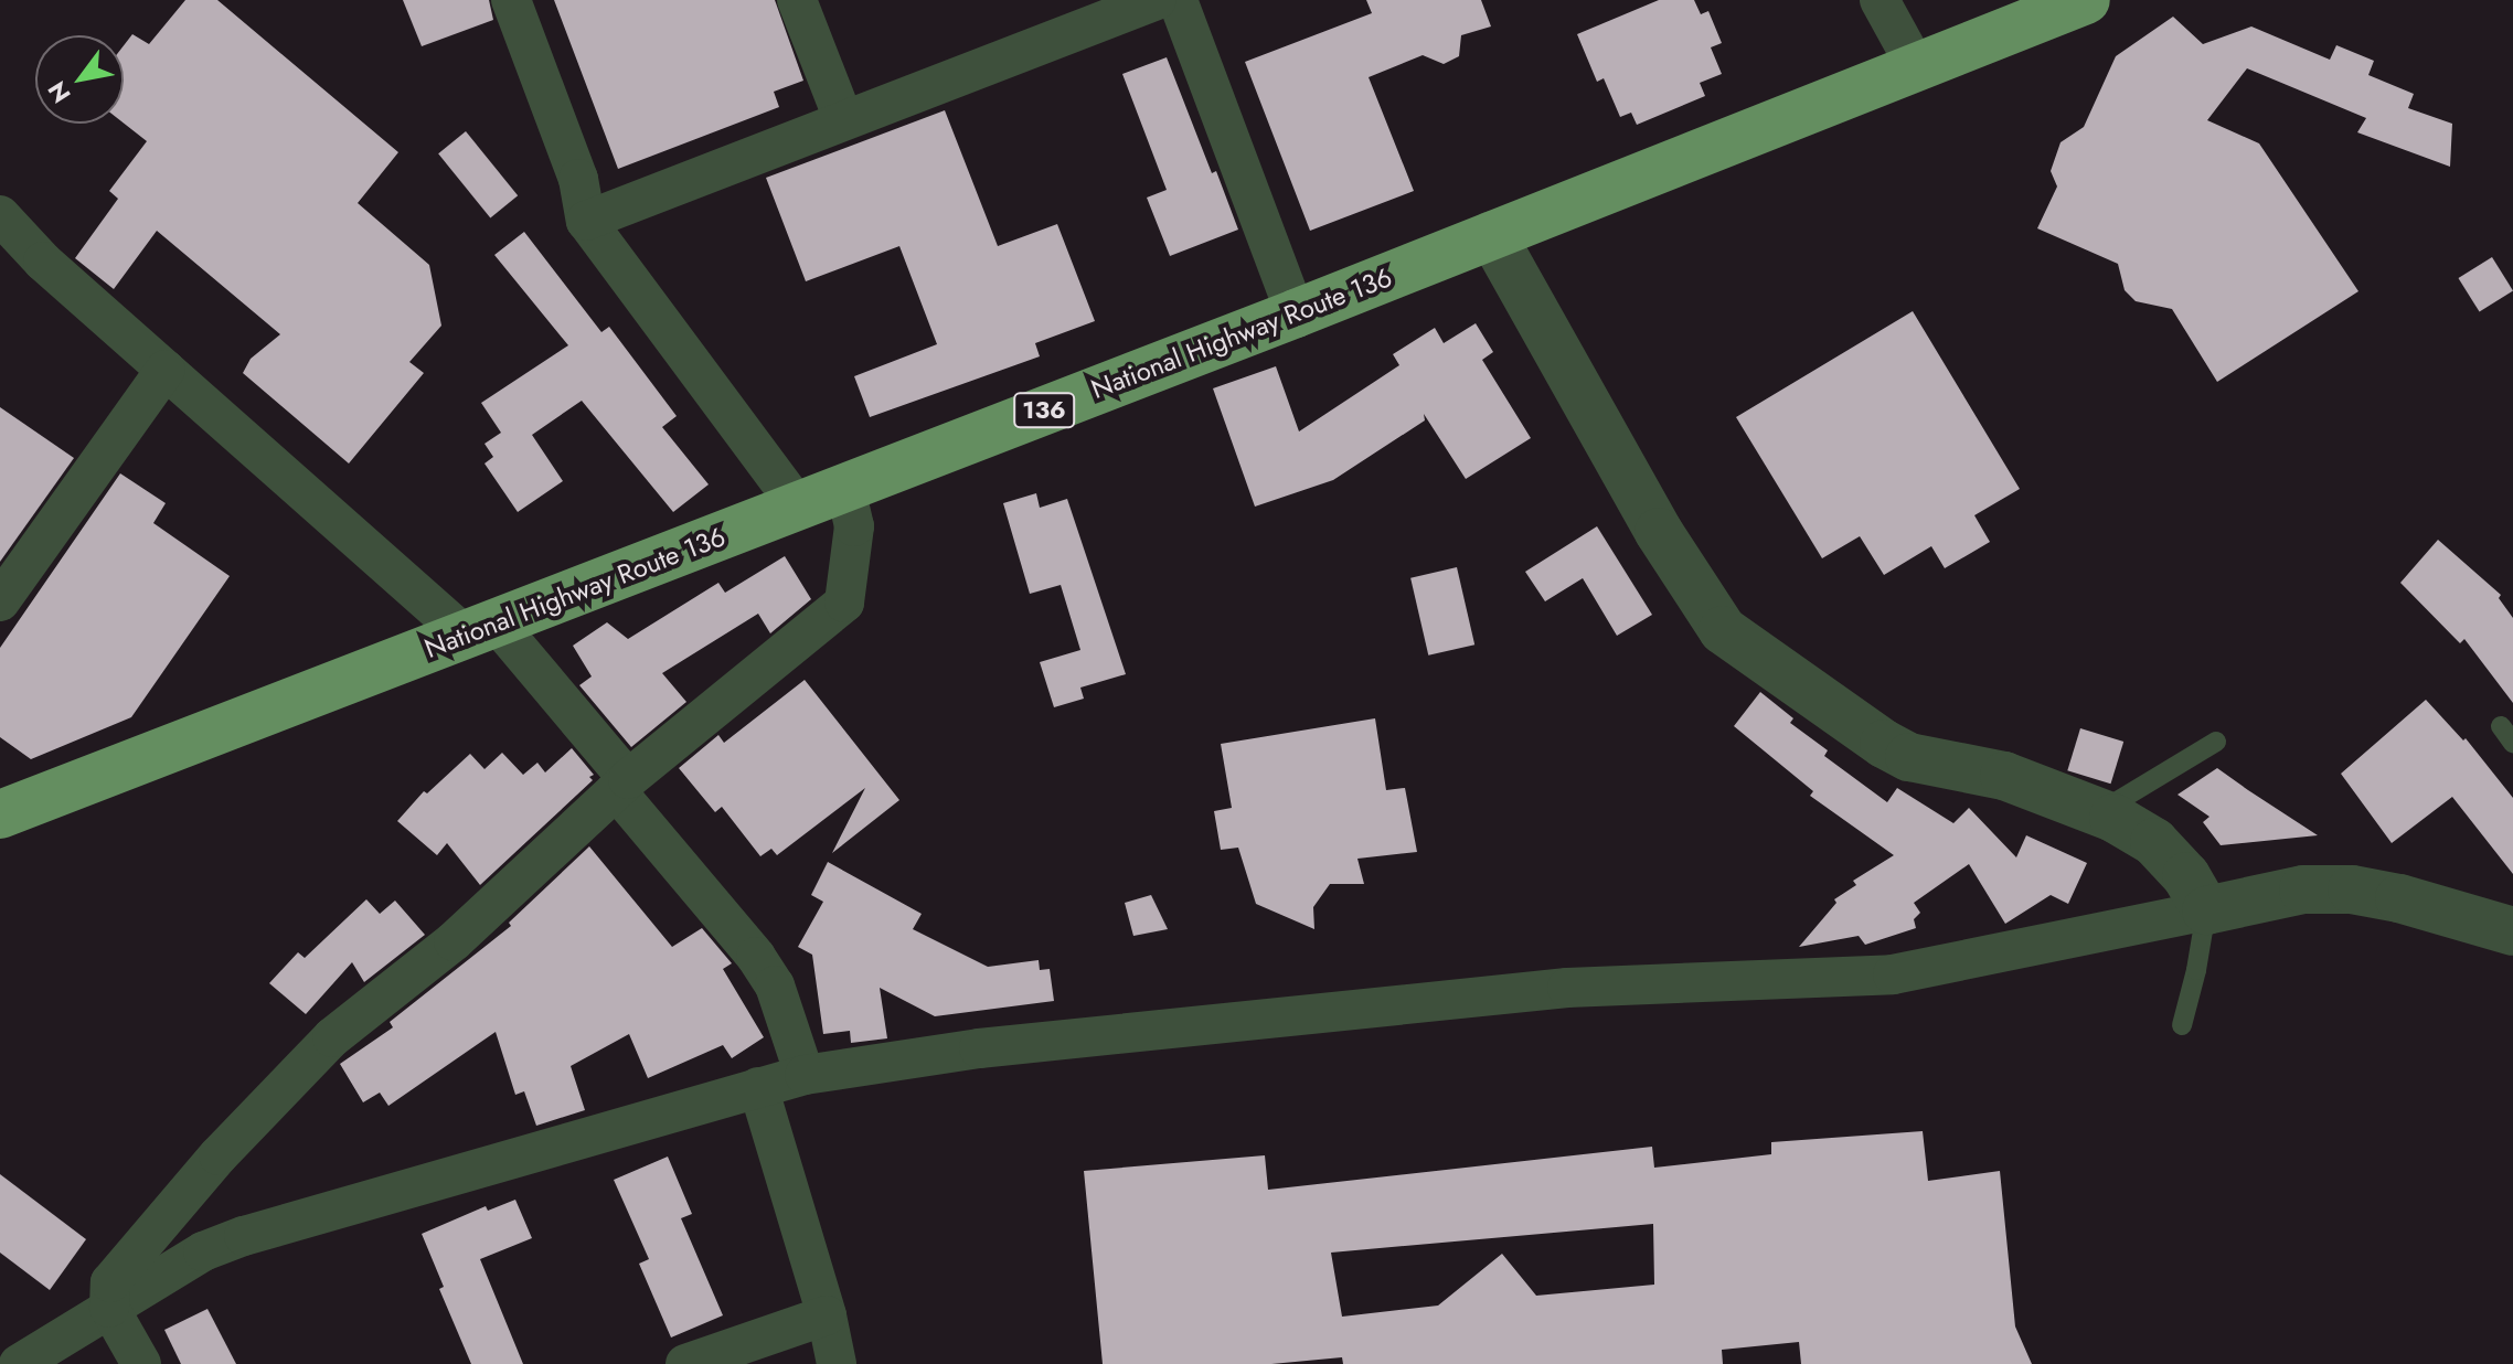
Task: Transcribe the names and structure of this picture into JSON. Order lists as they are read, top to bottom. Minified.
{"streets":{"highway":["National Highway Route 136","136"]},"north":"bottom left"}
